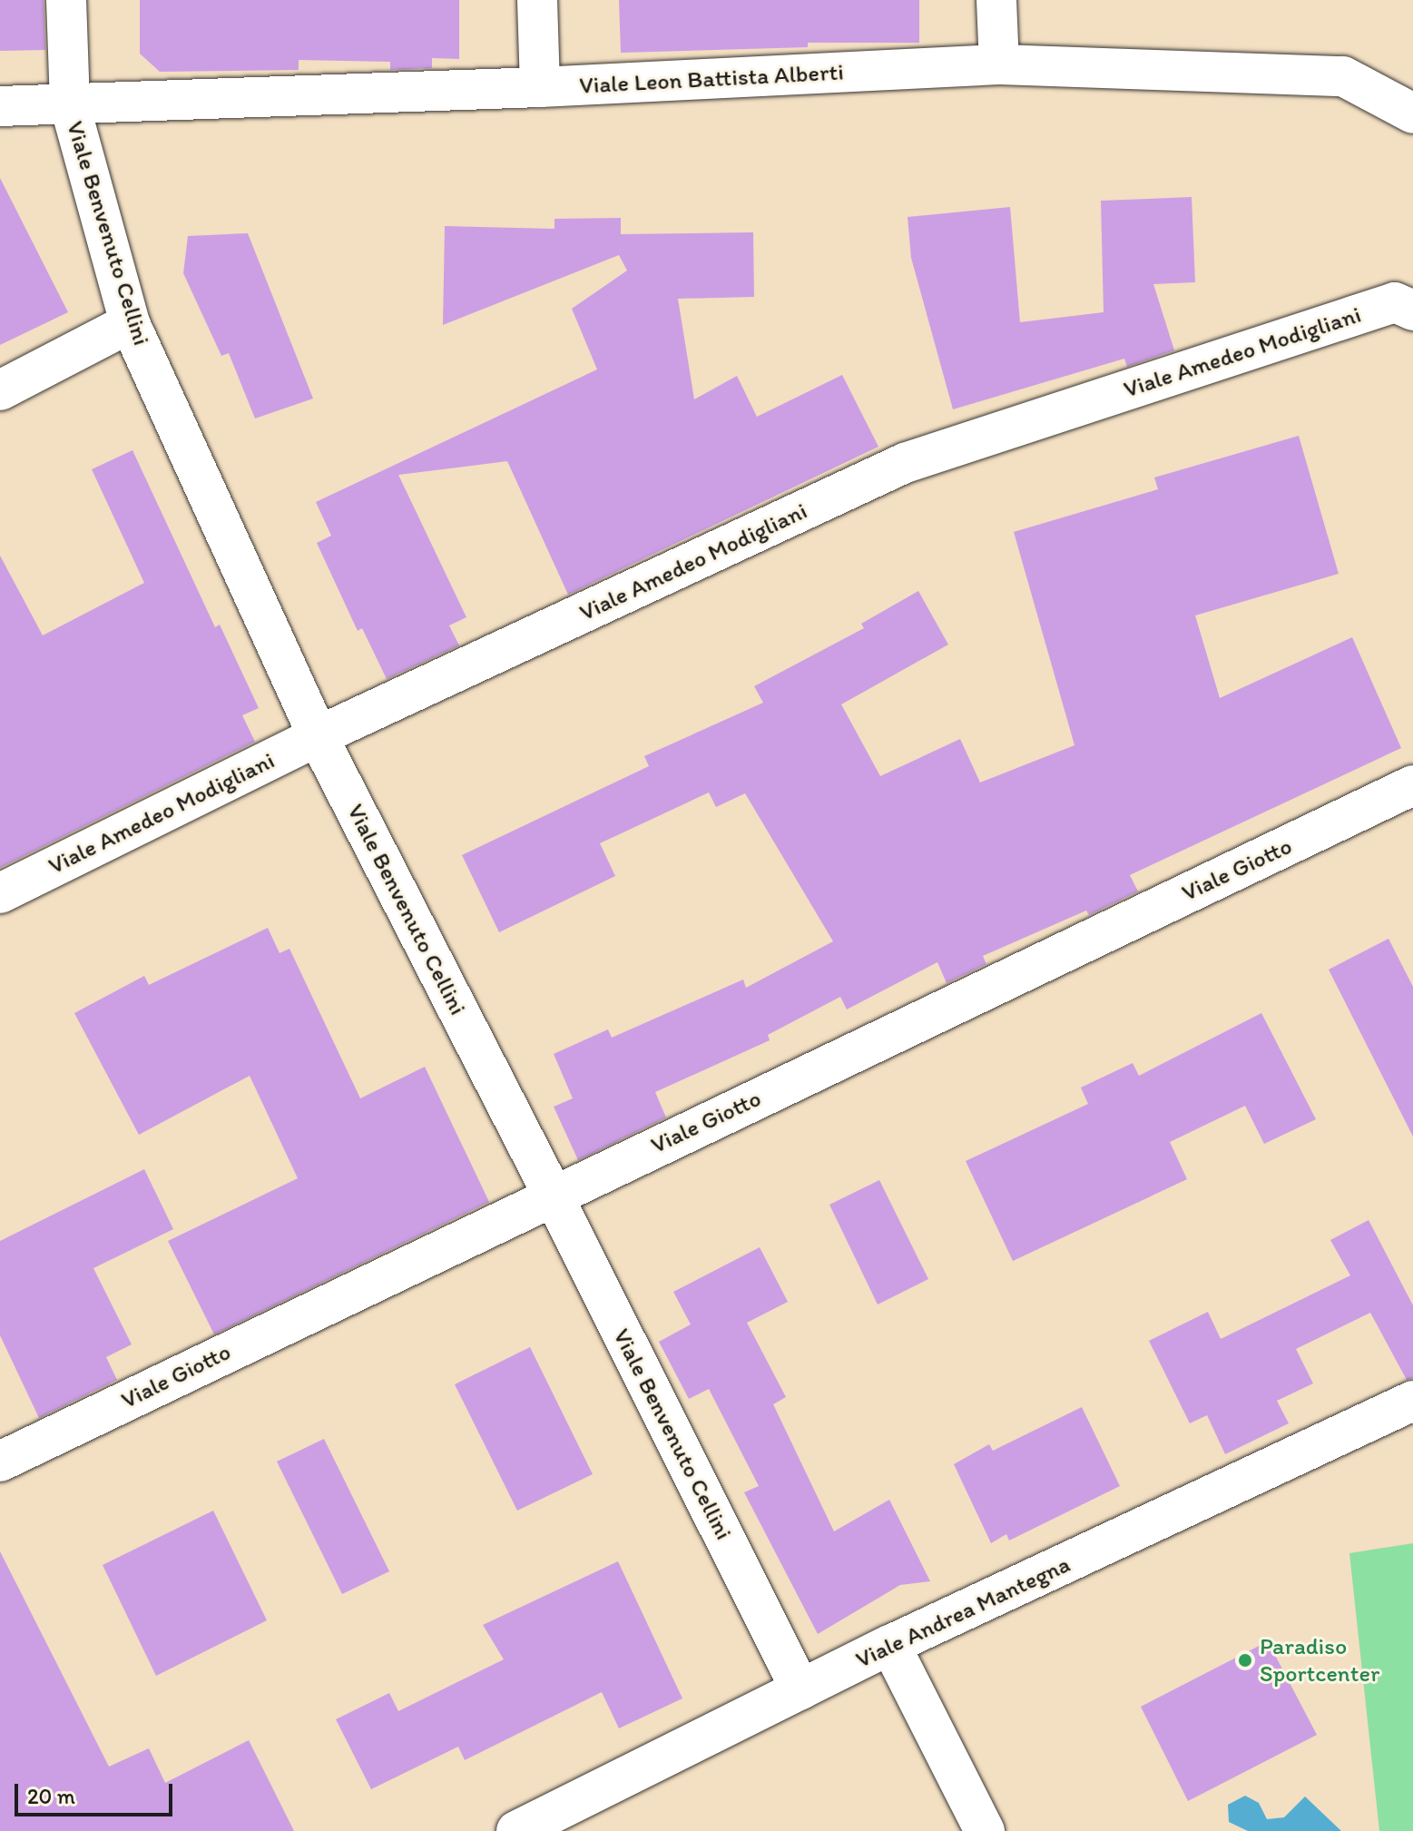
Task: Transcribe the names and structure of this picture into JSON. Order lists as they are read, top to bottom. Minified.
{"streets":{"street":["Viale Leon Battista Alberti","Viale Benvenuto Cellini","Viale Amedeo Modigliani","Viale Giotto","Viale Andrea Mantegna"]},"crossings":[["Viale Leon Battista Alberti","Viale Benvenuto Cellini"],["Viale Benvenuto Cellini","Viale Amedeo Modigliani"],["Viale Benvenuto Cellini","Viale Giotto"],["Viale Benvenuto Cellini","Viale Andrea Mantegna"]],"places":["Paradiso Sportcenter"],"scale_bar":"20 m"}
